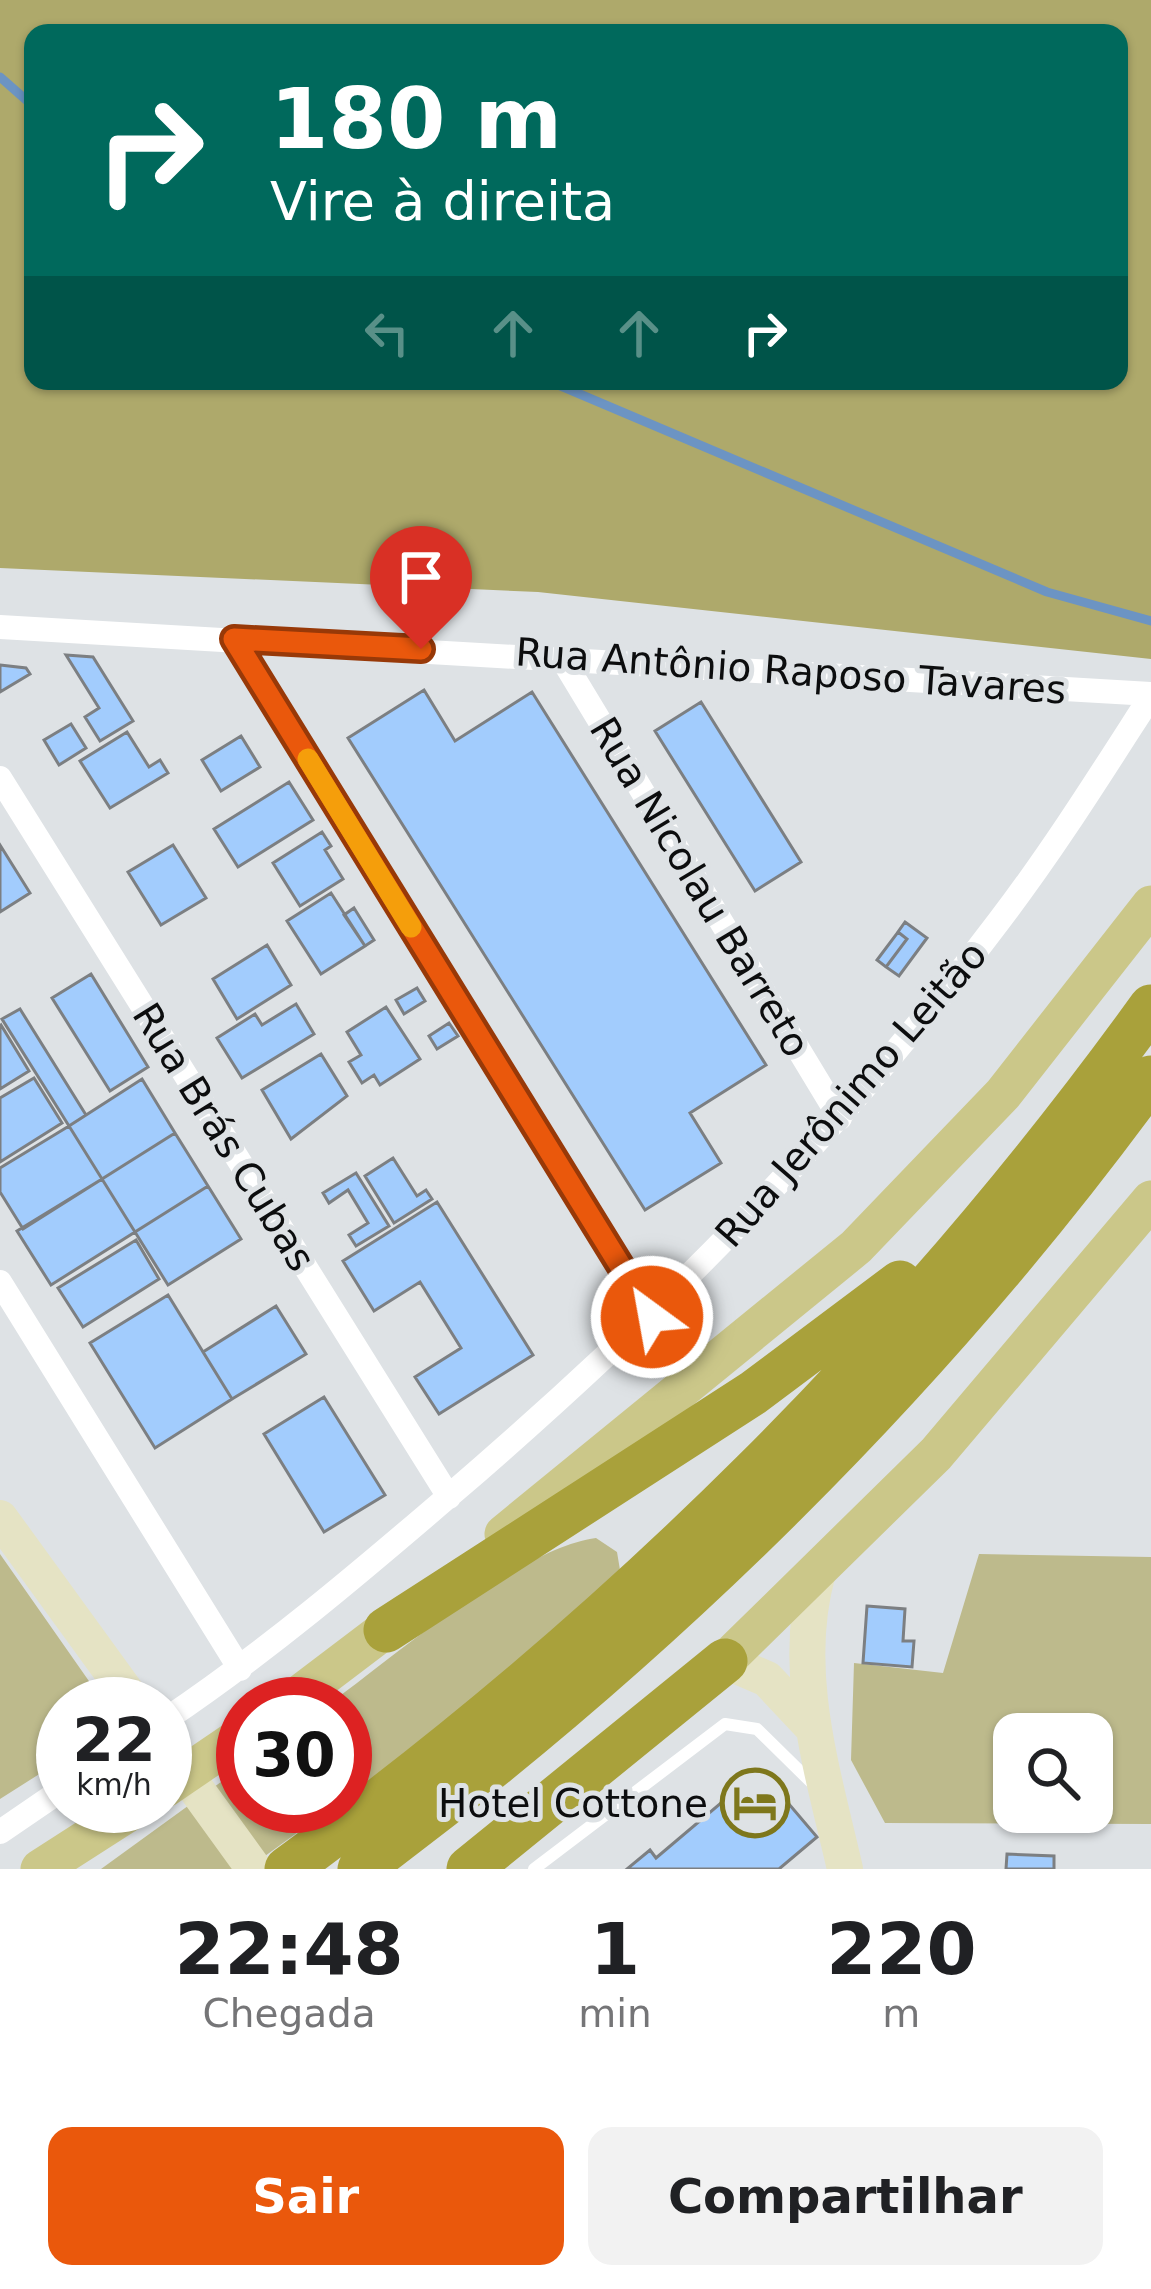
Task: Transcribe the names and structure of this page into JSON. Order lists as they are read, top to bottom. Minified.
{"streets":{"street":["Rua Antônio Raposo Tavares","Rua Nicolau Barreto","Rua Jerônimo Leitão","Rua Brás Cubas"]},"crossings":[["Rua Antônio Raposo Tavares","Rua Nicolau Barreto"],["Rua Antônio Raposo Tavares","Rua Jerônimo Leitão"],["Rua Nicolau Barreto","Rua Jerônimo Leitão"],["Rua Jerônimo Leitão","Rua Brás Cubas"]],"places":{"hotel":["Hotel Cottone"]},"page":{"turn":["180 m","Vire à direita"],"speed":"22 km/h","limit":"30","eta":["22:48","Chegada","1","min","220","m"],"buttons":["Sair","Compartilhar"]}}
